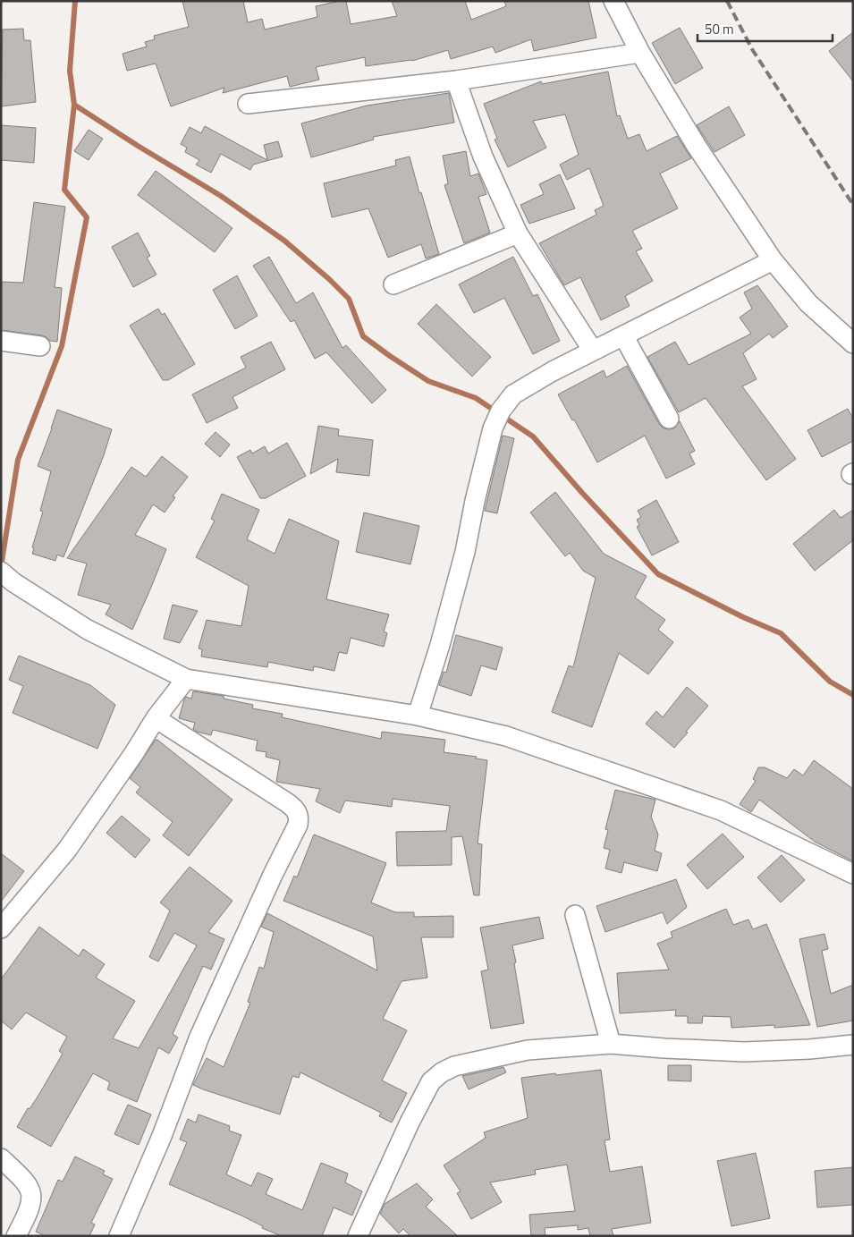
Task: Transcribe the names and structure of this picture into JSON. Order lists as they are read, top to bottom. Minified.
{"scale_bar":"50 m"}
